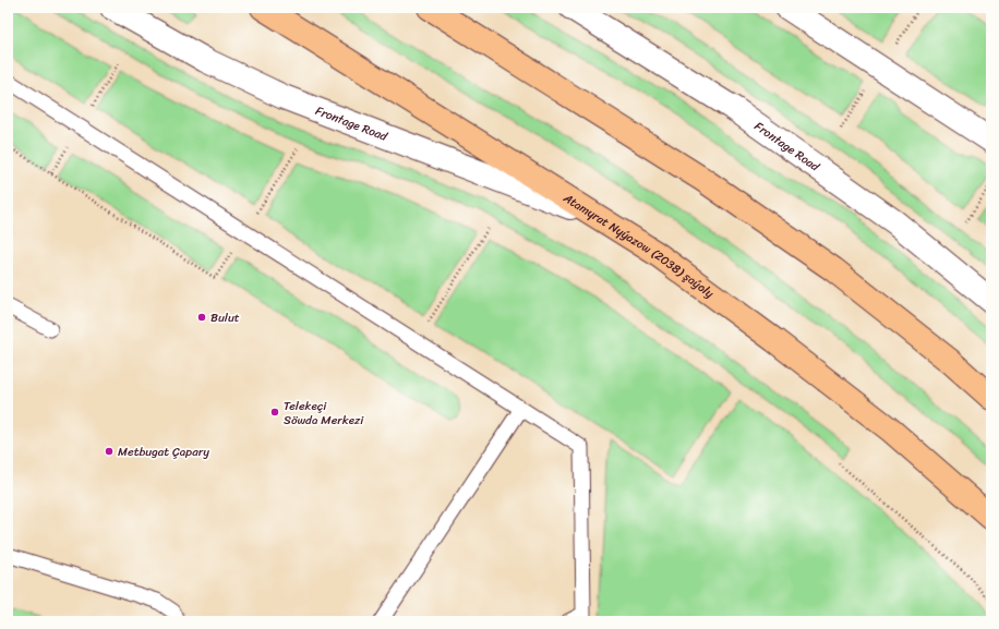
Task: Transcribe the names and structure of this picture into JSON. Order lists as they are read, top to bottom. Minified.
{"streets":{"main road":["Atamyrat Nyýazow (2038) şaýoly"],"street":["Frontage Road"]},"crossings":[["Frontage Road","Atamyrat Nyýazow (2038) şaýoly"]],"places":["Bulut","Telekeçi Söwda Merkezi","Metbugat Çapary"]}
